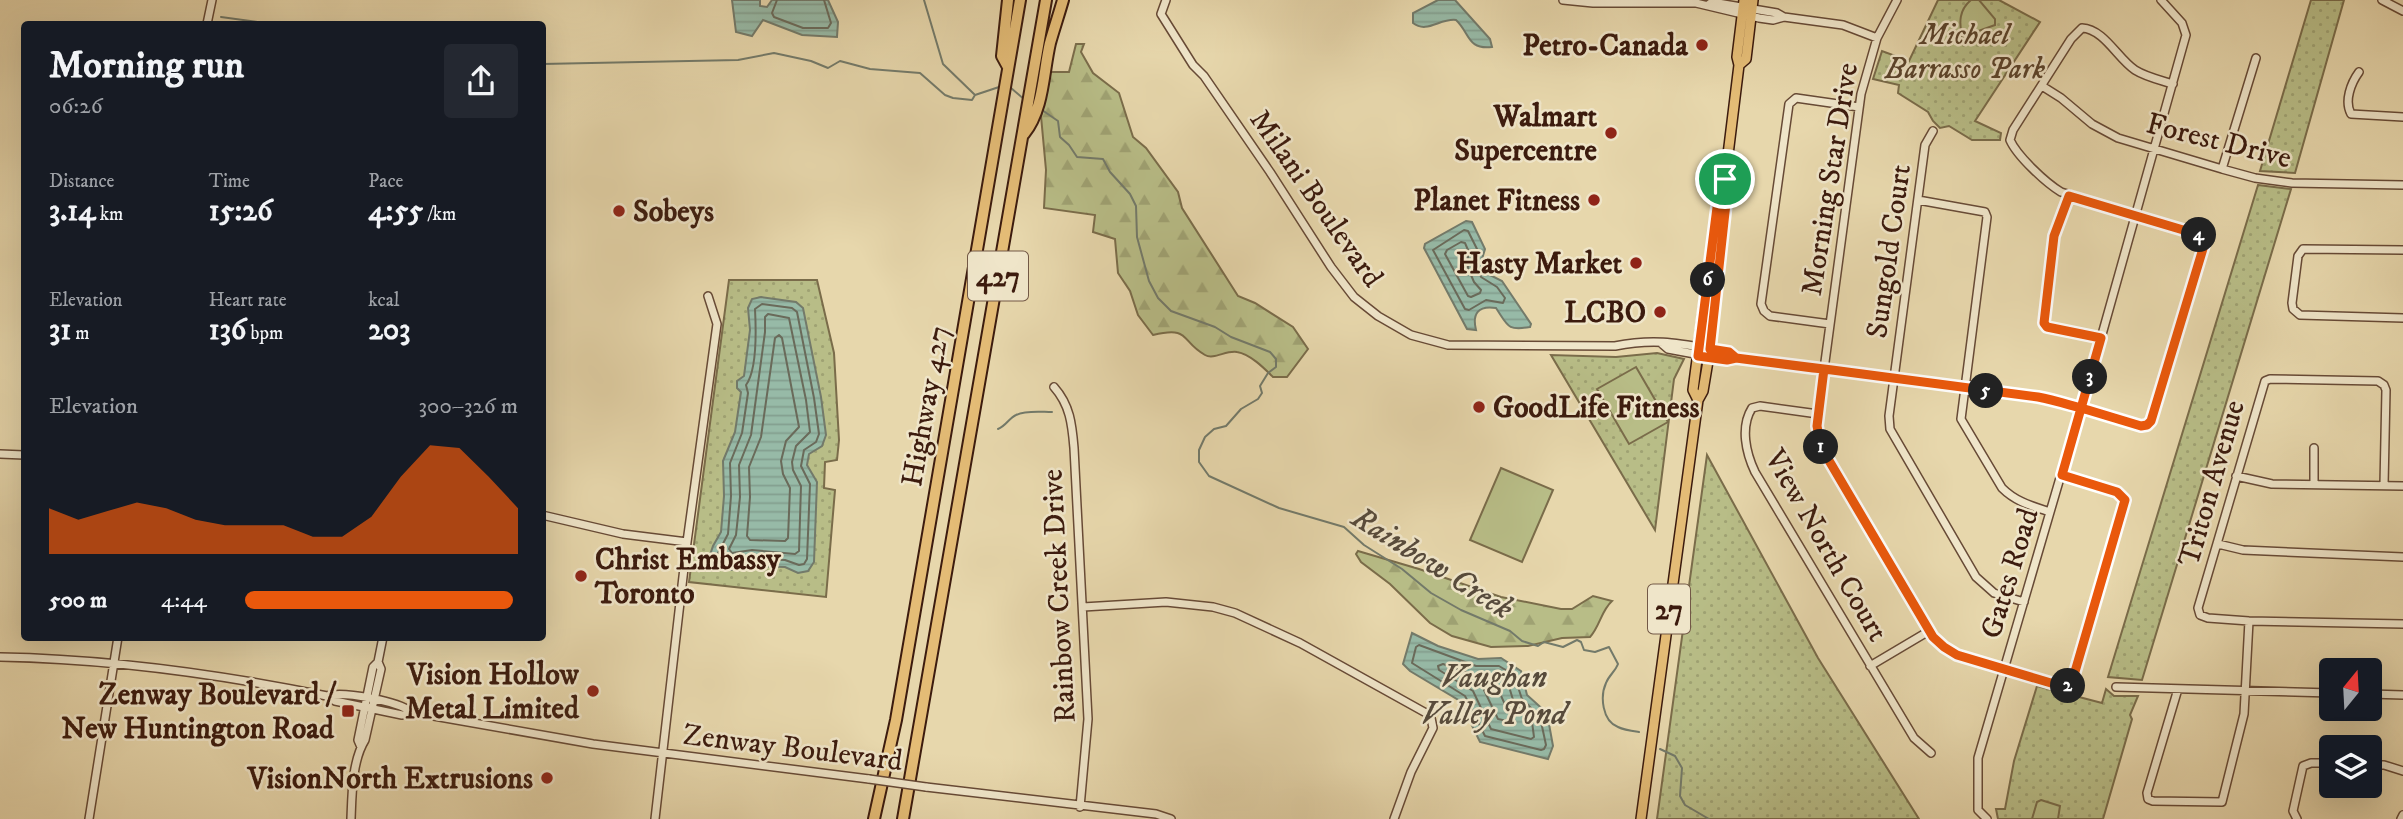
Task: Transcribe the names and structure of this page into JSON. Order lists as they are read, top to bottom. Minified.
{"streets":{"highway":["427","Highway 427"],"main road":["27"],"street":["Forest Drive","Morning Star Drive","Milani Boulevard","Sungold Court","Triton Avenue","View North Court","Gates Road","Rainbow Creek Drive","Zenway Boulevard"]},"crossings":[["Forest Drive","Gates Road"],["Morning Star Drive","Milani Boulevard"],["Morning Star Drive","View North Court"],["Morning Star Drive","Gates Road"],["Milani Boulevard","Sungold Court"],["Milani Boulevard","Gates Road"],["Milani Boulevard","27"],["Sungold Court","Gates Road"],["Rainbow Creek Drive","Zenway Boulevard"]],"water":["Rainbow Creek","Vaughan Valley Pond"],"parks":["Michael Barrasso Park"],"places":{"other":["Petro-Canada","Walmart Supercentre","Planet Fitness","Sobeys","Hasty Market","LCBO","GoodLife Fitness","Christ Embassy Toronto","Vision Hollow Metal Limited","VisionNorth Extrusions"],"transit":["Zenway Boulevard / New Huntington Road"]},"north":"top","page":{"heading":["Morning run","06:26"],"stats":[["Distance","3.14 km"],["Time","15:26"],["Pace","4:55 /km"],["Elevation","31 m"],["Heart rate","136 bpm"],["kcal","203"]],"pins":["4","6","3","5","1","2"],"chart":["Elevation","300–326 m"],"list":[{"name":"500 m","note":"4:44"}]}}
